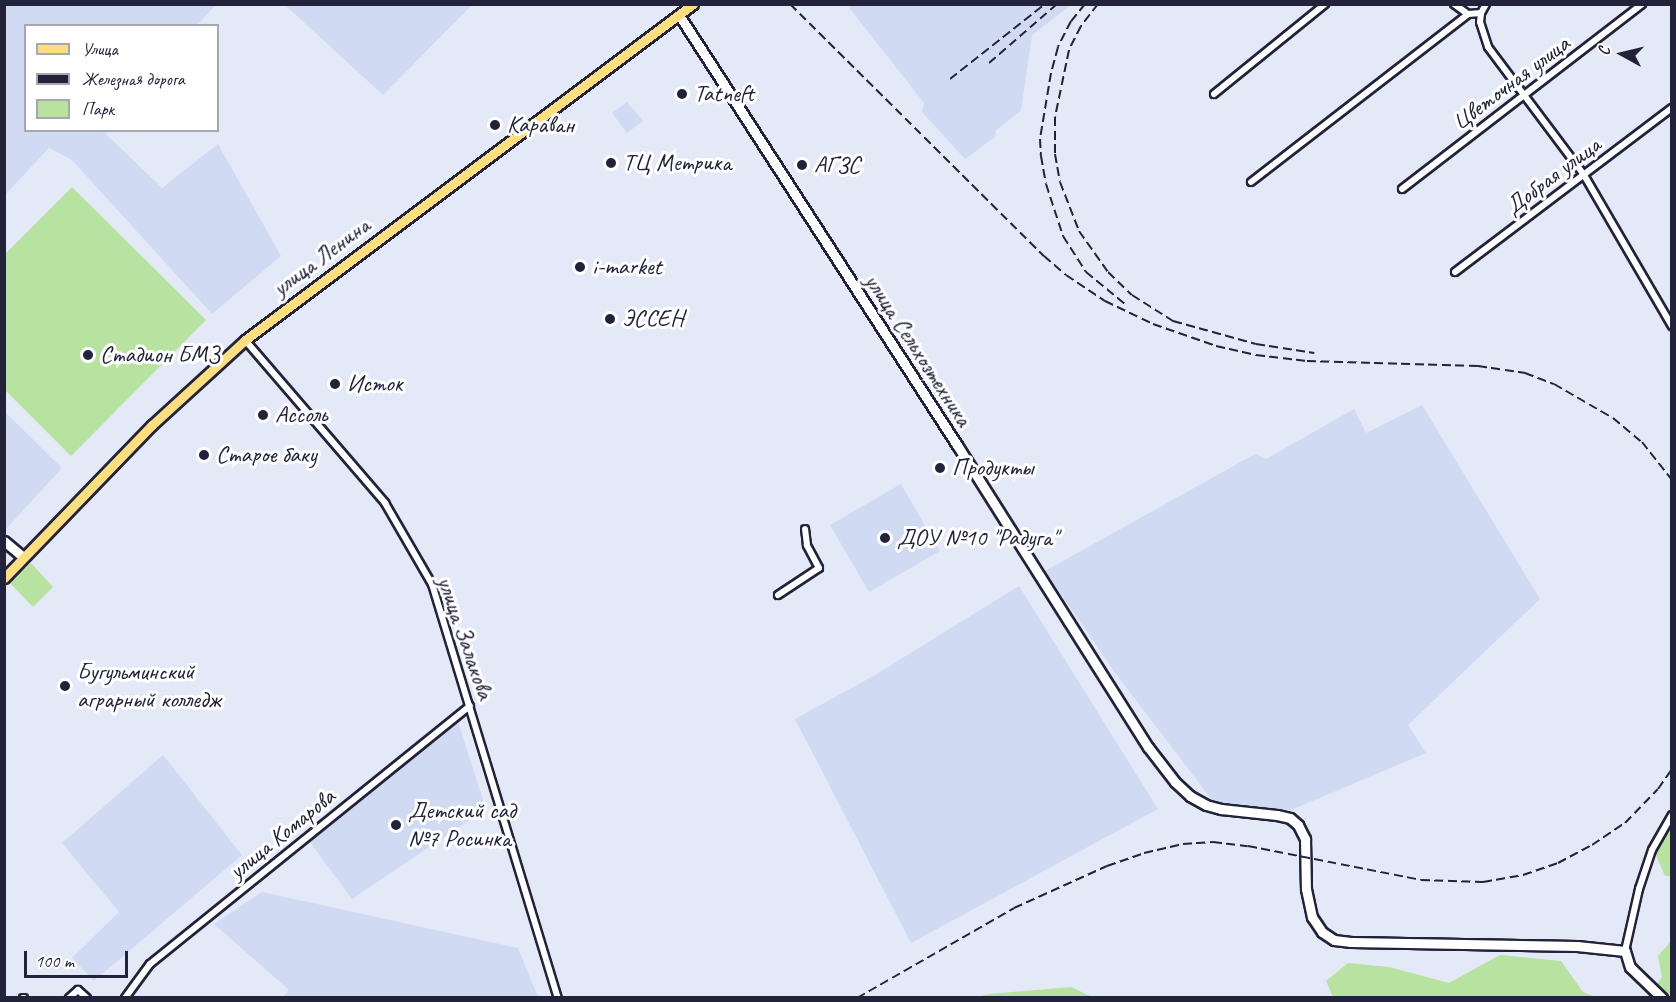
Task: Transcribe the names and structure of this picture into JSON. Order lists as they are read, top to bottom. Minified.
{"streets":{"main road":["улица Ленина"],"street":["Цветочная улица","Добрая улица","улица Сельхозтехника","улица Залакова","улица Комарова"]},"crossings":[["улица Ленина","улица Сельхозтехника"],["улица Ленина","улица Залакова"],["улица Залакова","улица Комарова"]],"places":["Tatneft","Караван","ТЦ Метрика","АГЗС","i-market","ЭССЕН","Стадион БМЗ","Исток","Ассоль","Старое баку","Продукты","ДОУ №10 \"Радуга\"","Бугульминский аграрный колледж","Детский сад №7 Росинка"],"legend":["Улица","Железная дорога","Парк"],"scale_bar":"100 m","north":"left"}
